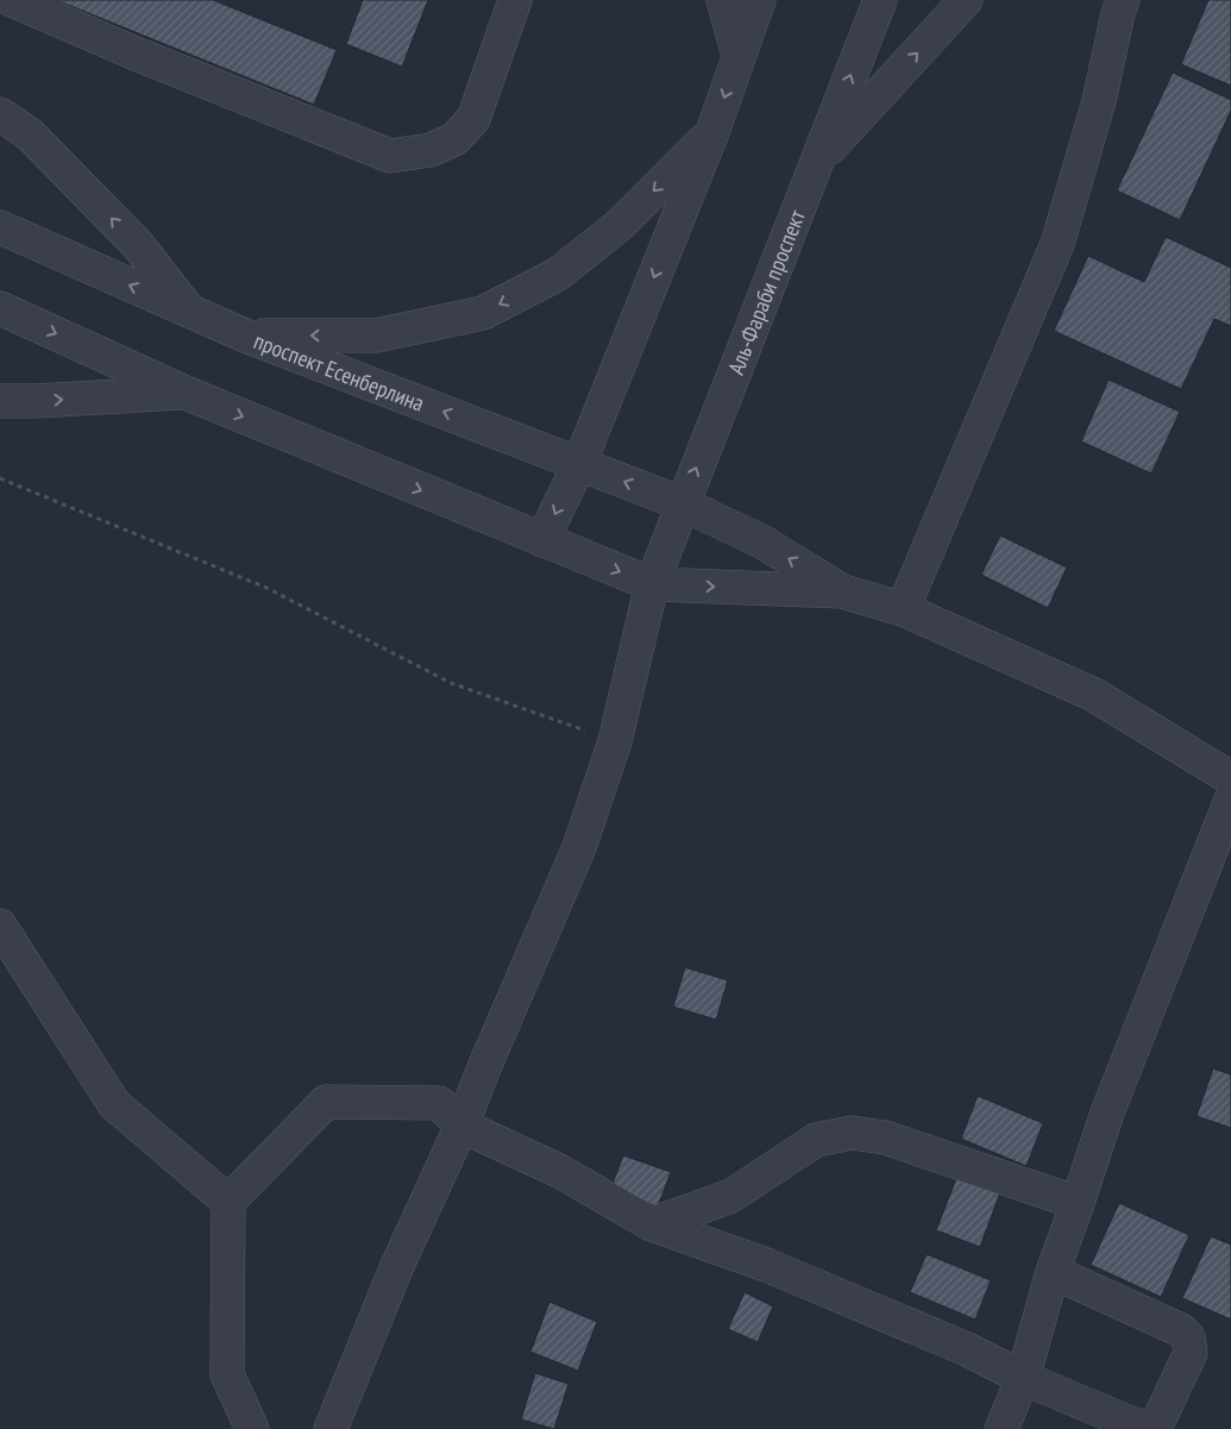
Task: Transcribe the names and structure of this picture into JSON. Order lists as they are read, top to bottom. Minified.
{"streets":{"street":["Аль-Фараби проспект","проспект Есенберлина"]},"crossings":[["Аль-Фараби проспект","проспект Есенберлина"]]}
